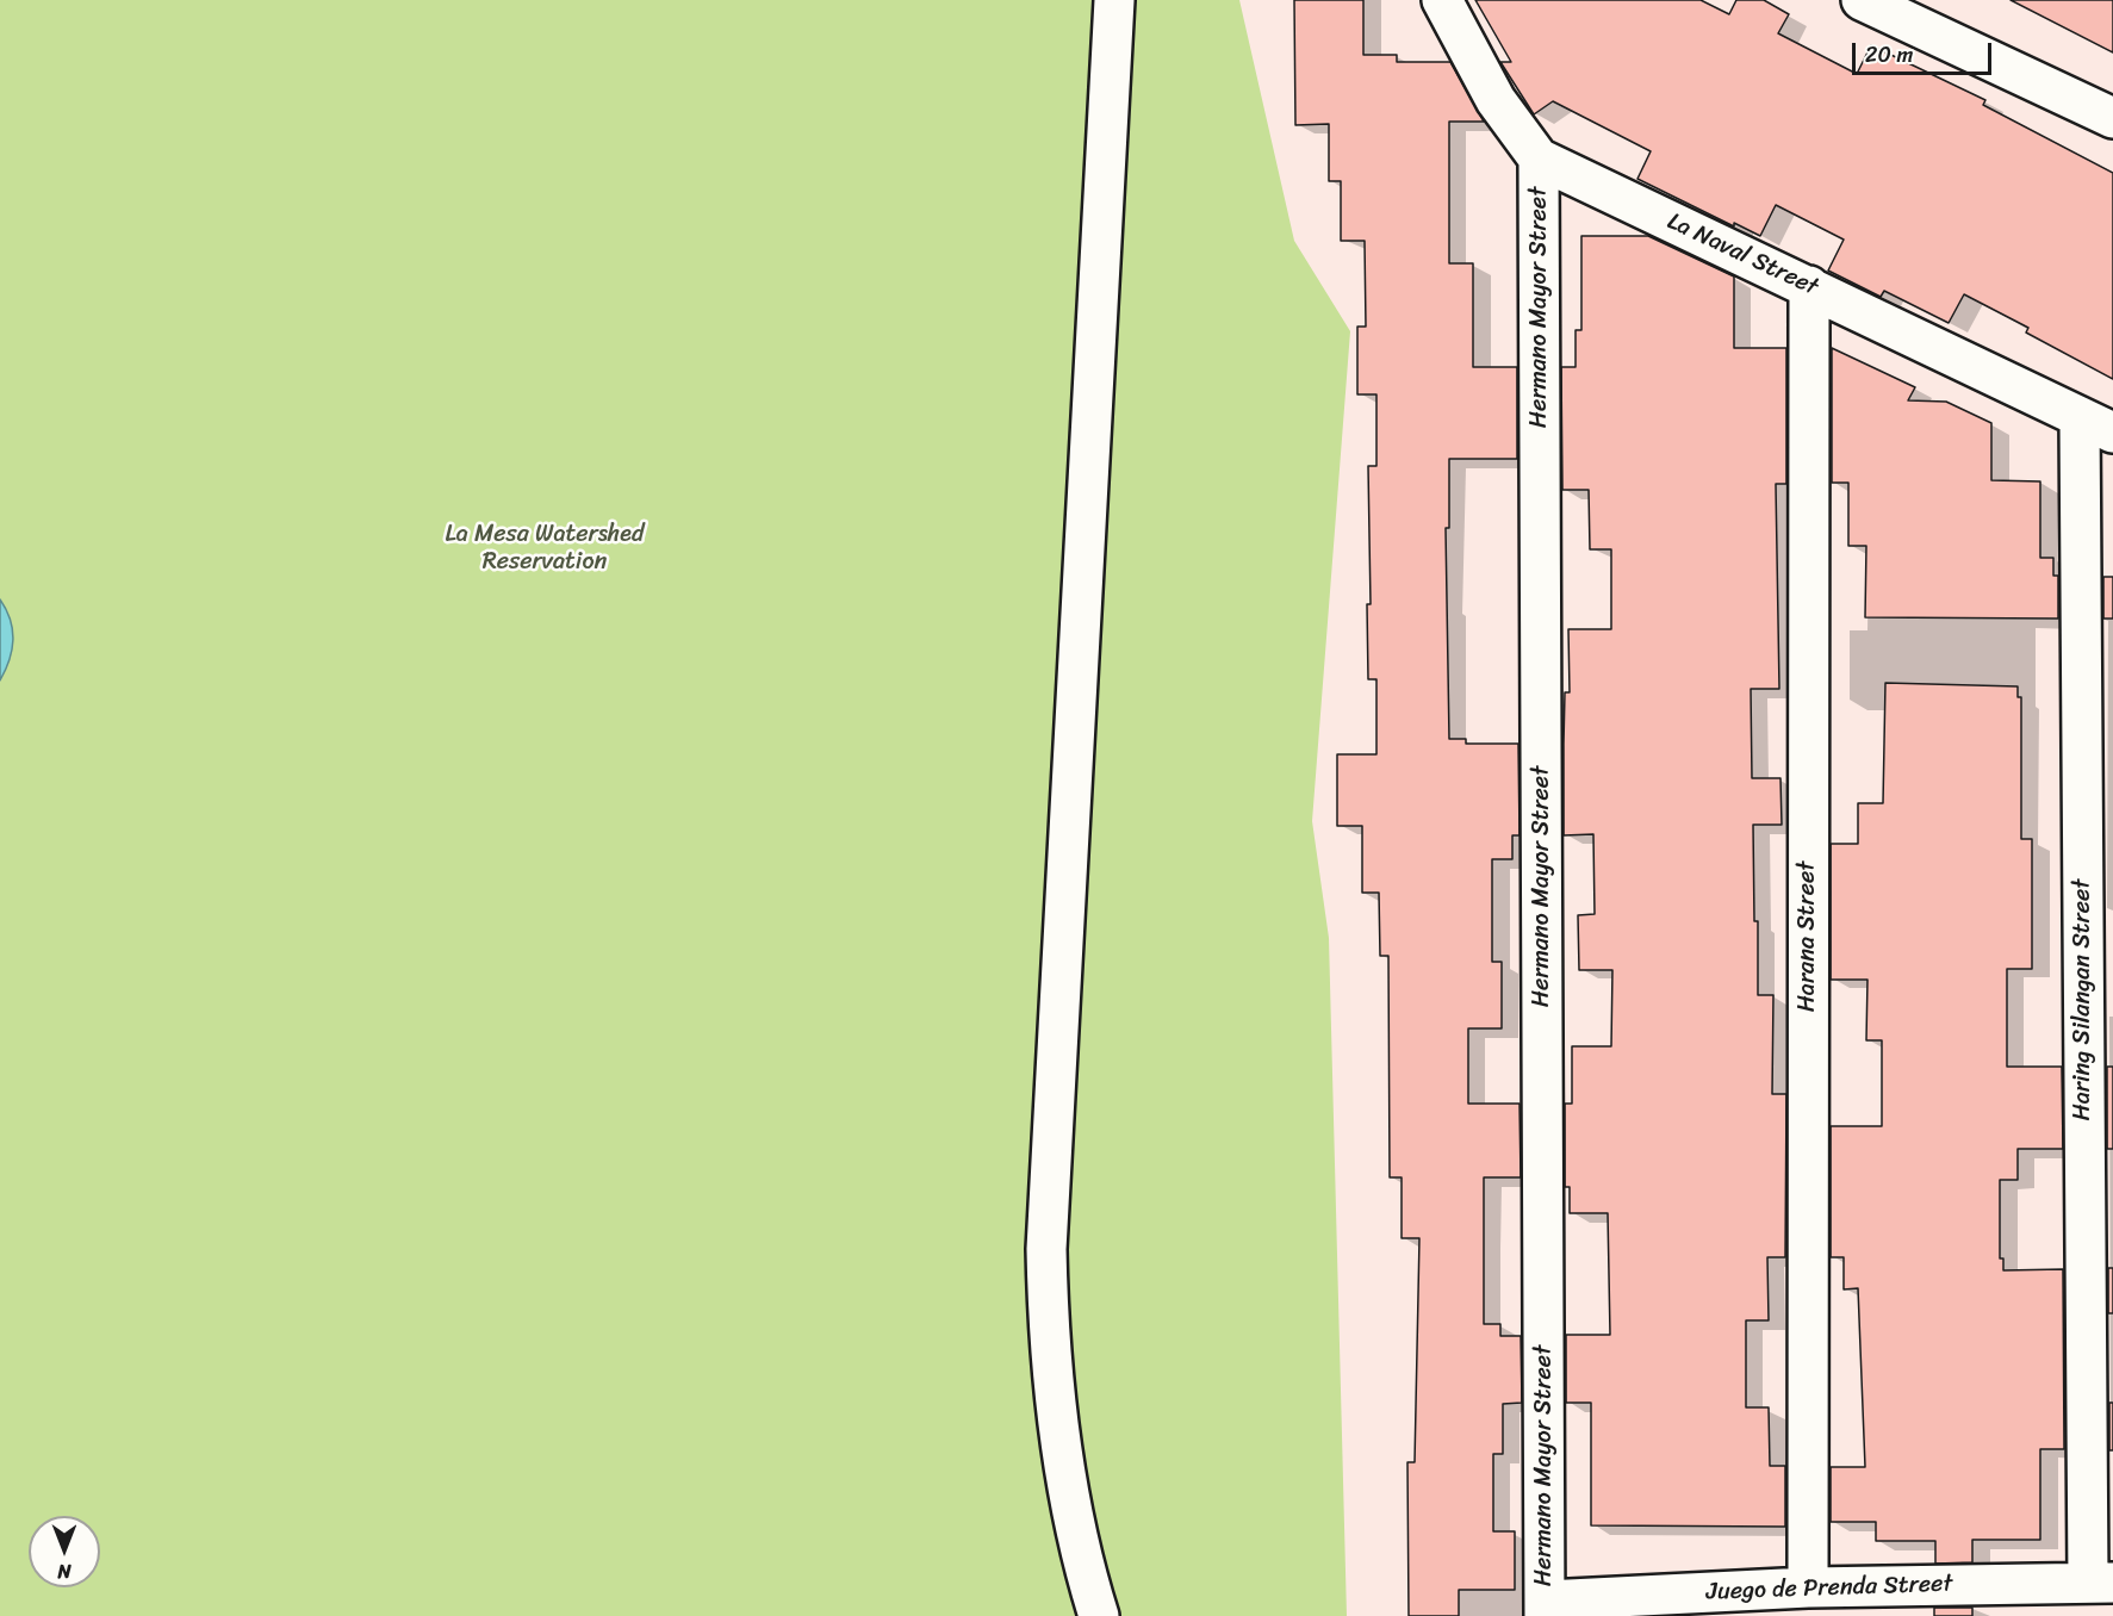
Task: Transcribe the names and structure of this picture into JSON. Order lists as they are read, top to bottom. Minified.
{"streets":{"street":["La Naval Street","Hermano Mayor Street","Harana Street","Haring Silangan Street","Juego de Prenda Street"]},"crossings":[["La Naval Street","Hermano Mayor Street"],["La Naval Street","Harana Street"],["La Naval Street","Haring Silangan Street"],["Hermano Mayor Street","Juego de Prenda Street"],["Harana Street","Juego de Prenda Street"],["Haring Silangan Street","Juego de Prenda Street"]],"parks":["La Mesa Watershed Reservation"],"scale_bar":"20 m","north":"bottom"}
